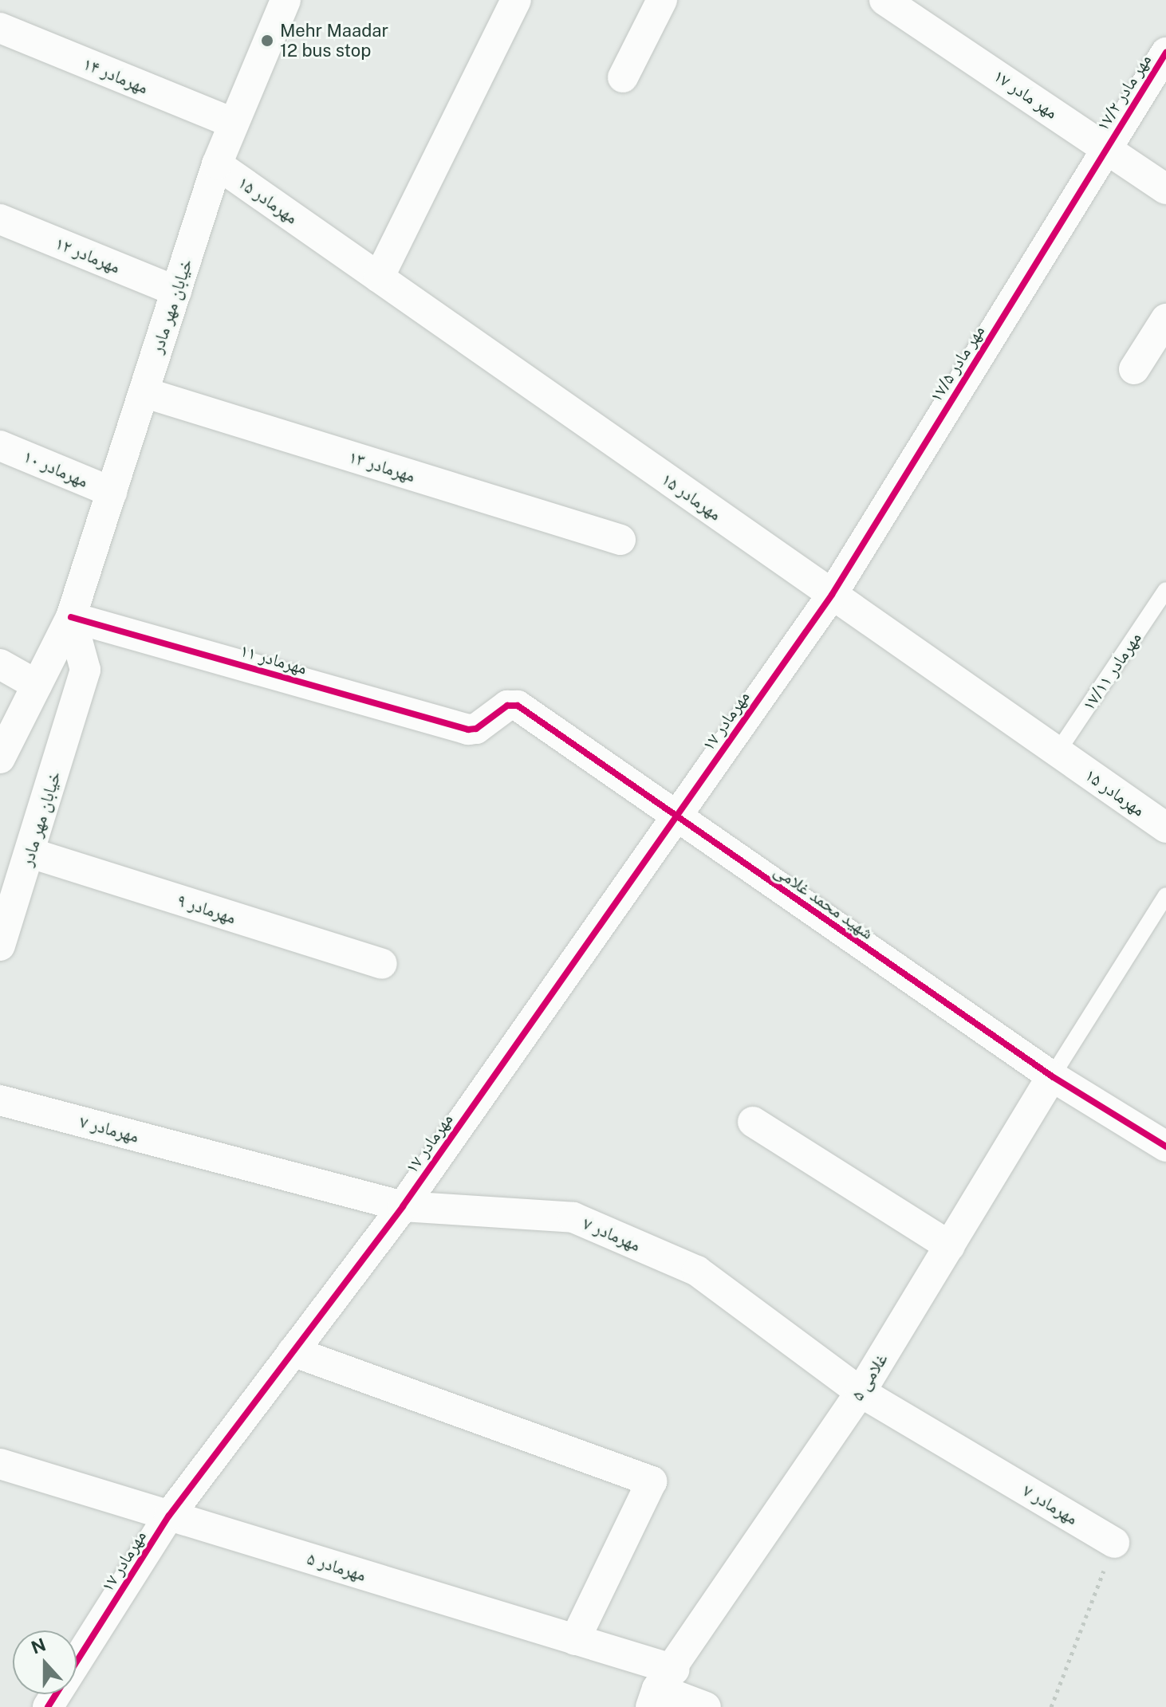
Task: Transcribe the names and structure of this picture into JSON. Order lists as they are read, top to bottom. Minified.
{"streets":{"street":["مهرمادر ۱۴","مهر مادر ۱۷/۲","مهر مادر ۱۷","مهرمادر ۱۵","مهرمادر ۱۲","خیابان مهر مادر","مهر مادر ۱۷/۵","مهرمادر ۱۳","مهرمادر ۱۰","مهرمادر ۱۱","مهرمادر ۱۷","شهید محمد غلامی","مهرمادر ۹","مهرمادر ۷","غلامی ۵","مهرمادر ۵"],"lane":["مهرمادر ۱۷/۱۱"]},"crossings":[["مهرمادر ۱۴","خیابان مهر مادر"],["مهر مادر ۱۷/۲","مهر مادر ۱۷"],["مهر مادر ۱۷/۲","مهر مادر ۱۷/۵"],["مهر مادر ۱۷","مهر مادر ۱۷/۵"],["مهرمادر ۱۵","خیابان مهر مادر"],["مهرمادر ۱۵","مهر مادر ۱۷/۵"],["مهرمادر ۱۵","مهرمادر ۱۷/۱۱"],["مهرمادر ۱۵","مهرمادر ۱۷"],["مهرمادر ۱۲","خیابان مهر مادر"],["خیابان مهر مادر","مهرمادر ۱۳"],["خیابان مهر مادر","مهرمادر ۱۰"],["خیابان مهر مادر","مهرمادر ۱۱"],["خیابان مهر مادر","مهرمادر ۹"],["مهر مادر ۱۷/۵","مهرمادر ۱۷"],["مهرمادر ۱۱","شهید محمد غلامی"],["مهرمادر ۱۷","شهید محمد غلامی"],["مهرمادر ۱۷","مهرمادر ۷"],["مهرمادر ۱۷","مهرمادر ۵"],["شهید محمد غلامی","غلامی ۵"],["مهرمادر ۷","غلامی ۵"],["غلامی ۵","مهرمادر ۵"]],"places":["Mehr Maadar 12 bus stop"],"north":"top"}
